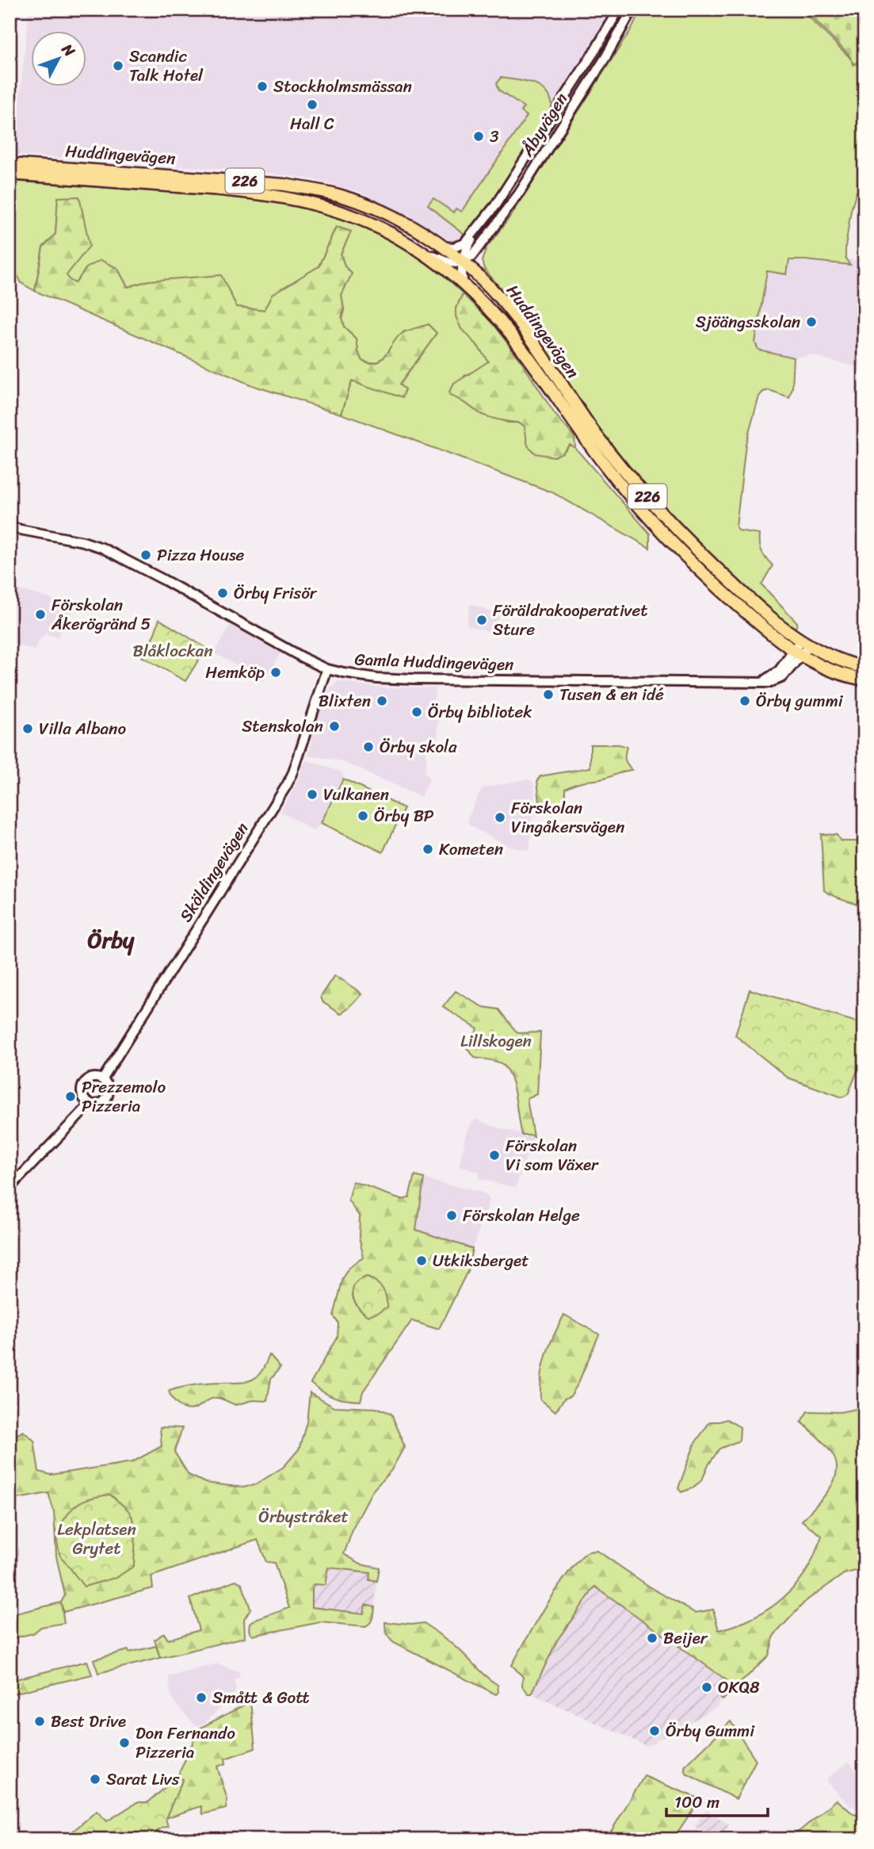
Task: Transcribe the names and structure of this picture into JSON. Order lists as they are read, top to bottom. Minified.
{"streets":{"main road":["Huddingevägen","226"],"street":["Åbyvägen","Gamla Huddingevägen","Sköldingevägen"]},"crossings":[["Åbyvägen","Huddingevägen"],["Huddingevägen","Gamla Huddingevägen"],["Gamla Huddingevägen","Sköldingevägen"]],"districts":["Örby"],"parks":["Blåklockan","Lillskogen","Örbystråket","Lekplatsen Grytet"],"places":["Scandic Talk Hotel","Stockholmsmässan","Hall C","3","Sjöängsskolan","Pizza House","Örby Frisör","Förskolan Åkerögränd 5","Föräldrakooperativet Sture","Hemköp","Tusen & en idé","Blixten","Örby gummi","Örby bibliotek","Stenskolan","Villa Albano","Örby skola","Vulkanen","Örby BP","Förskolan Vingåkersvägen","Kometen","Prezzemolo Pizzeria","Förskolan Vi som Växer","Förskolan Helge","Utkiksberget","Beijer","OKQ8","Smått & Gott","Best Drive","Örby Gummi","Don Fernando Pizzeria","Sarat Livs"],"scale_bar":"100 m","north":"top right"}
